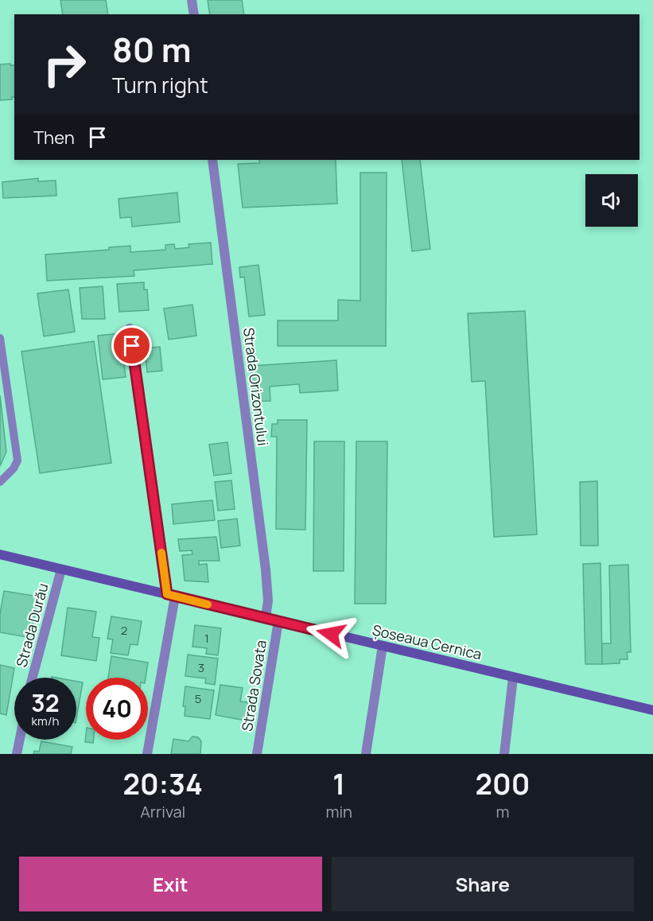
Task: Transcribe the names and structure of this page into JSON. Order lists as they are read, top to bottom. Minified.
{"streets":{"street":["Strada Orizontului","Strada Durău","Șoseaua Cernica","Strada Sovata"]},"crossings":[["Strada Orizontului","Șoseaua Cernica"],["Strada Durău","Șoseaua Cernica"],["Șoseaua Cernica","Strada Sovata"]],"house_numbers":["2","1","3","5"],"page":{"turn":["80 m","Turn right"],"then":"Then","speed":"32 km/h","limit":"40","eta":["20:34","Arrival","1","min","200","m"],"buttons":["Exit","Share"]}}
